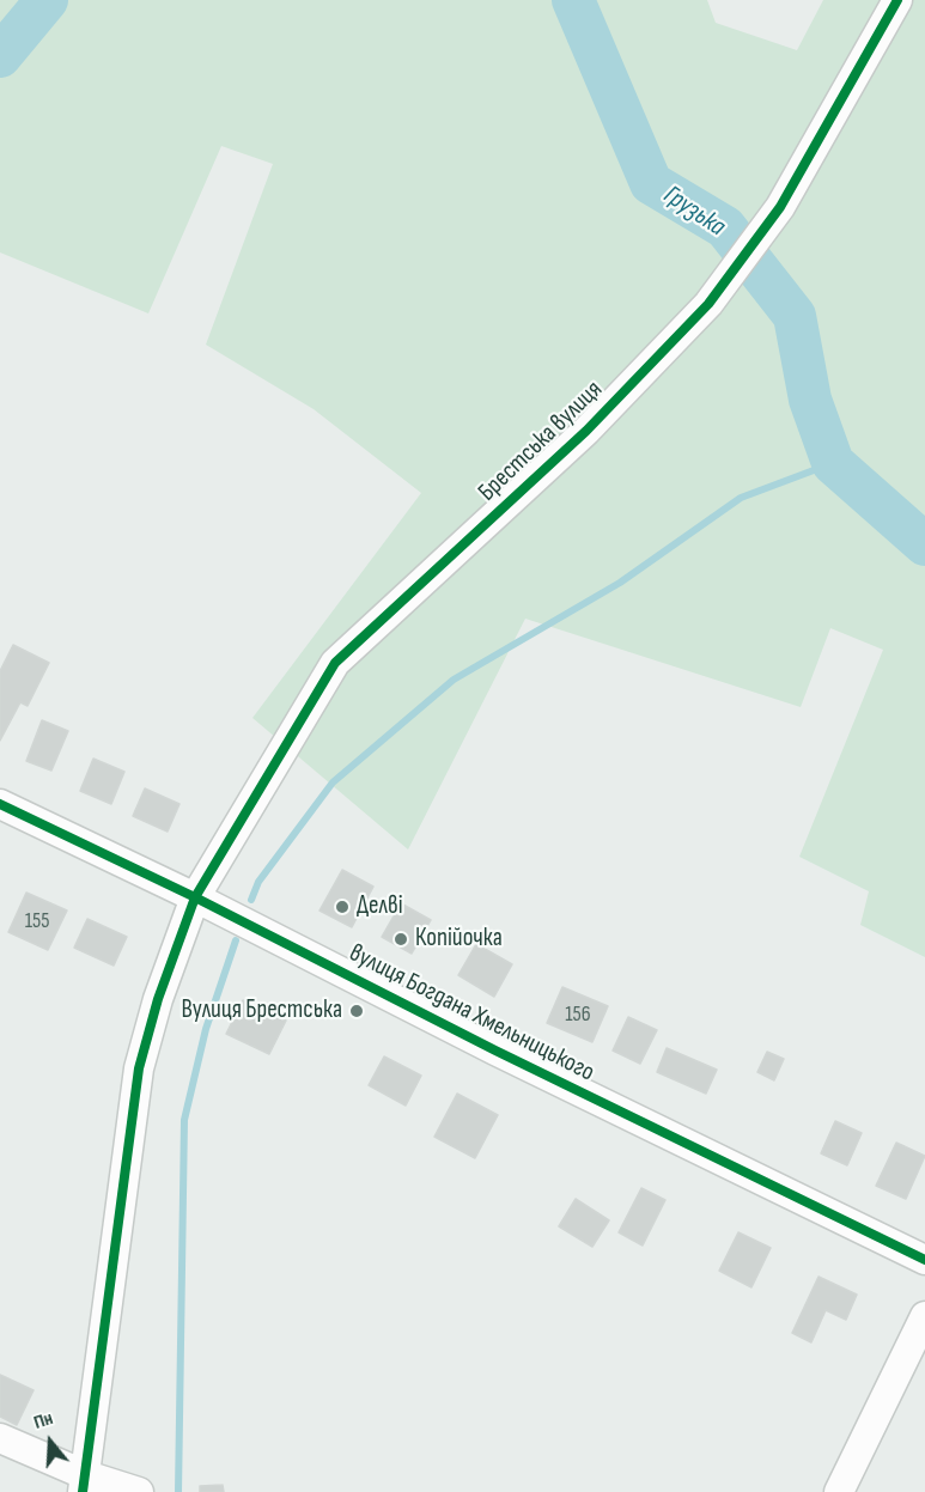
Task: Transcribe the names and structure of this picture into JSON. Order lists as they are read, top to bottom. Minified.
{"streets":{"street":["Брестська вулиця","вулиця Богдана Хмельницького"]},"crossings":[["Брестська вулиця","вулиця Богдана Хмельницького"]],"water":["Грузька"],"places":["Делві","Копійочка","Вулиця Брестська"],"house_numbers":["155","156"],"north":"top"}
